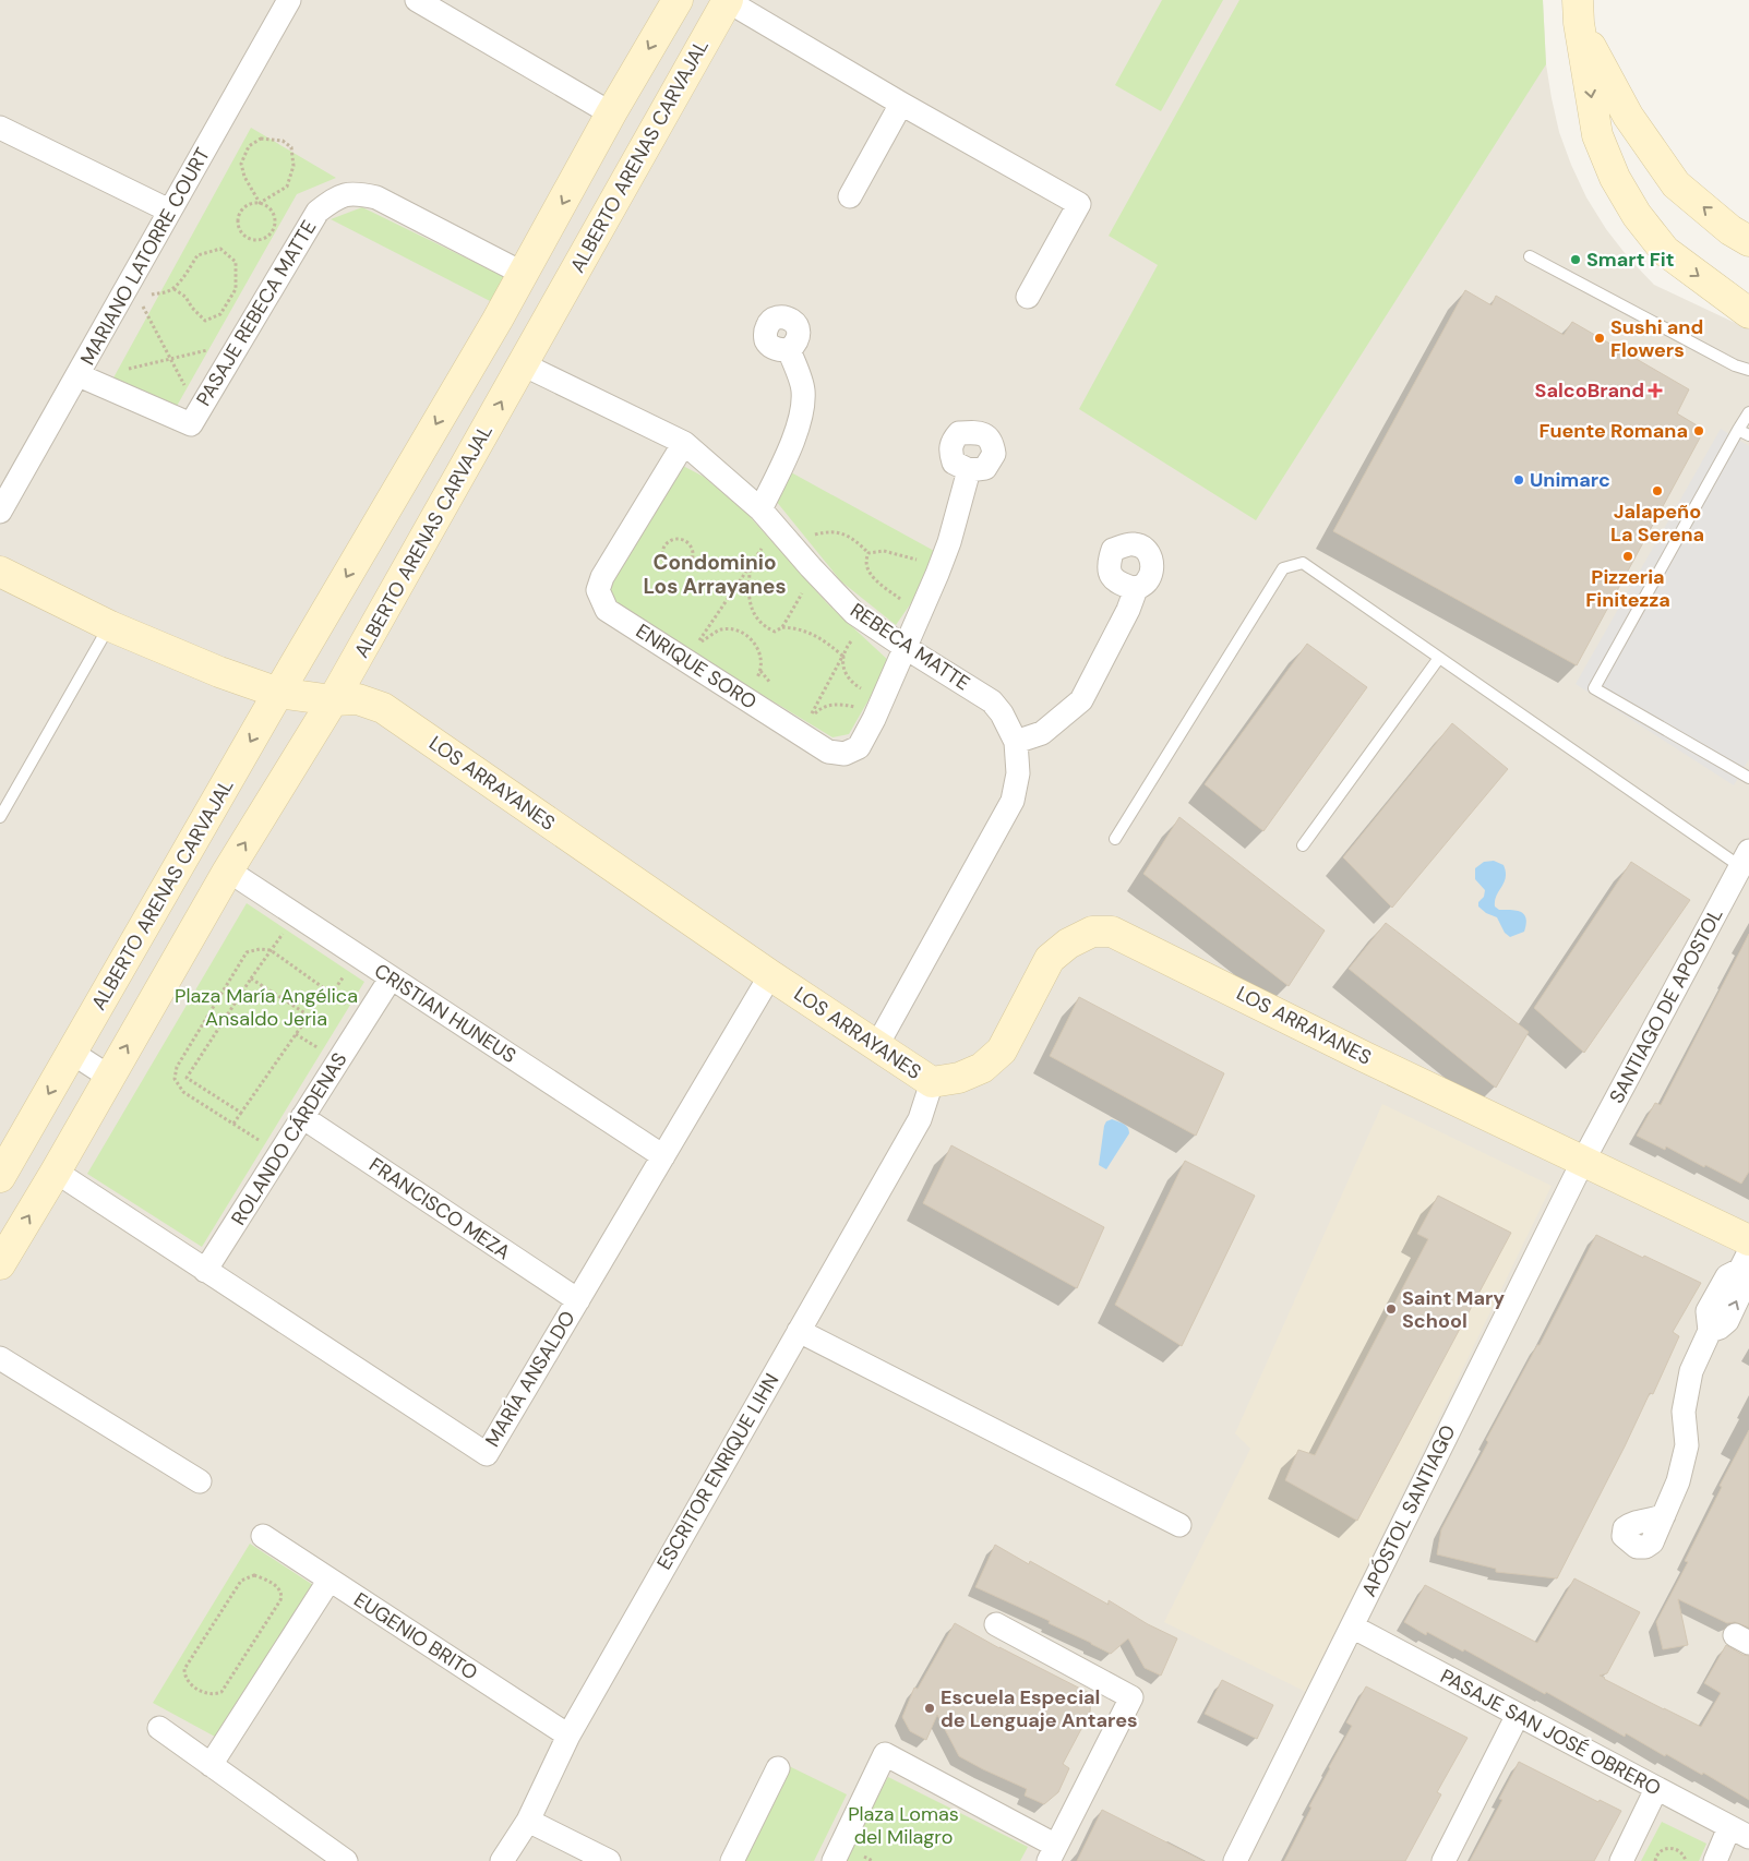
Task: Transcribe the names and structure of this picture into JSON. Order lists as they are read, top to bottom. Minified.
{"streets":{"street":["ALBERTO ARENAS CARVAJAL","MARIANO LATORRE COURT","PASAJE REBECA MATTE","REBECA MATTE","ENRIQUE SORO","LOS ARRAYANES","SANTIAGO DE APOSTOL","CRISTIAN HUNEUS","ROLANDO CÁRDENAS","FRANCISCO MEZA","MARÍA ANSALDO","ESCRITOR ENRIQUE LIHN","APÓSTOL SANTIAGO","EUGENIO BRITO","PASAJE SAN JOSÉ OBRERO"]},"crossings":[["ALBERTO ARENAS CARVAJAL","PASAJE REBECA MATTE"],["ALBERTO ARENAS CARVAJAL","REBECA MATTE"],["ALBERTO ARENAS CARVAJAL","LOS ARRAYANES"],["ALBERTO ARENAS CARVAJAL","CRISTIAN HUNEUS"],["ALBERTO ARENAS CARVAJAL","MARÍA ANSALDO"],["MARIANO LATORRE COURT","PASAJE REBECA MATTE"],["REBECA MATTE","ENRIQUE SORO"],["REBECA MATTE","LOS ARRAYANES"],["LOS ARRAYANES","SANTIAGO DE APOSTOL"],["LOS ARRAYANES","MARÍA ANSALDO"],["LOS ARRAYANES","ESCRITOR ENRIQUE LIHN"],["LOS ARRAYANES","APÓSTOL SANTIAGO"],["SANTIAGO DE APOSTOL","APÓSTOL SANTIAGO"],["CRISTIAN HUNEUS","ROLANDO CÁRDENAS"],["CRISTIAN HUNEUS","MARÍA ANSALDO"],["ROLANDO CÁRDENAS","FRANCISCO MEZA"],["ROLANDO CÁRDENAS","MARÍA ANSALDO"],["FRANCISCO MEZA","MARÍA ANSALDO"],["ESCRITOR ENRIQUE LIHN","EUGENIO BRITO"],["APÓSTOL SANTIAGO","PASAJE SAN JOSÉ OBRERO"]],"districts":["Condominio Los Arrayanes"],"parks":["Plaza María Angélica Ansaldo Jeria","Plaza Lomas del Milagro"],"places":{"other":["Smart Fit","Sushi and Flowers","Fuente Romana","Unimarc","Jalapeño La Serena","Pizzeria Finitezza","Saint Mary School","Escuela Especial de Lenguaje Antares"],"health":["SalcoBrand"]}}
